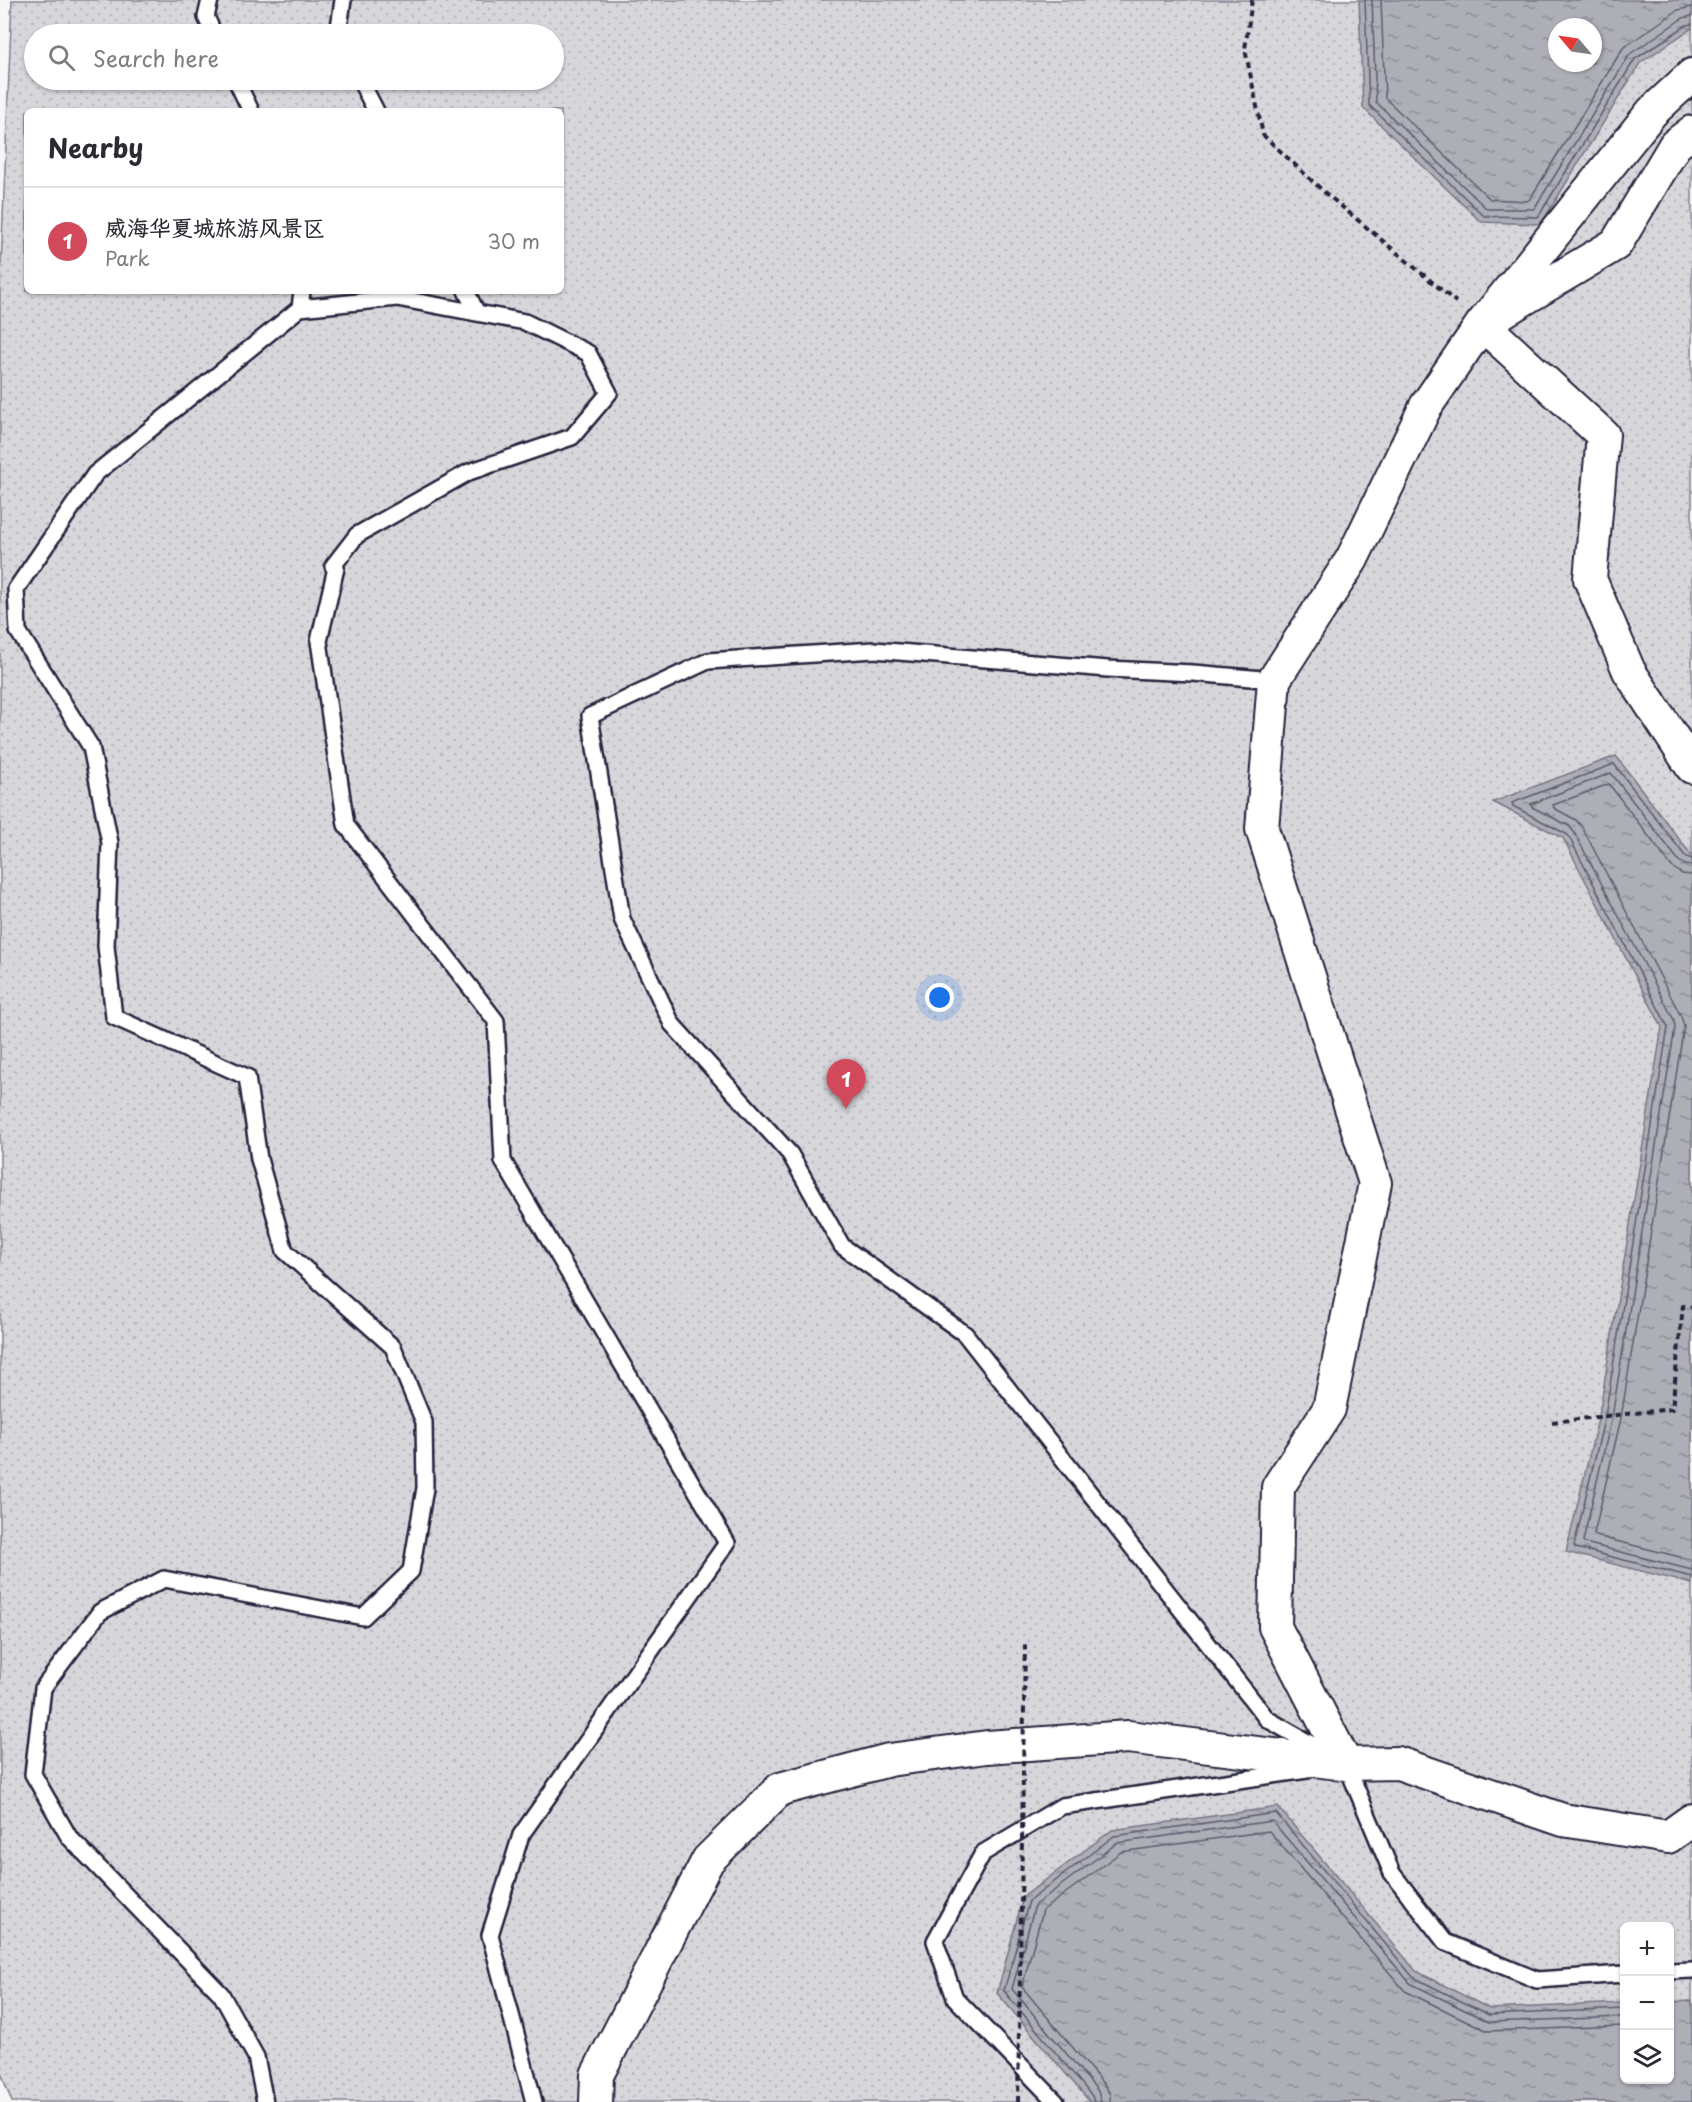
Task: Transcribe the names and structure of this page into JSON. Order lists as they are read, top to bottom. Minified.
{"north":"top left","page":{"search":"Search here","heading":"Nearby","list":[{"mark":"1","name":"威海华夏城旅游风景区","note":"Park","value":"30 m"}],"pins":"1","map_buttons":["+","−"]}}
